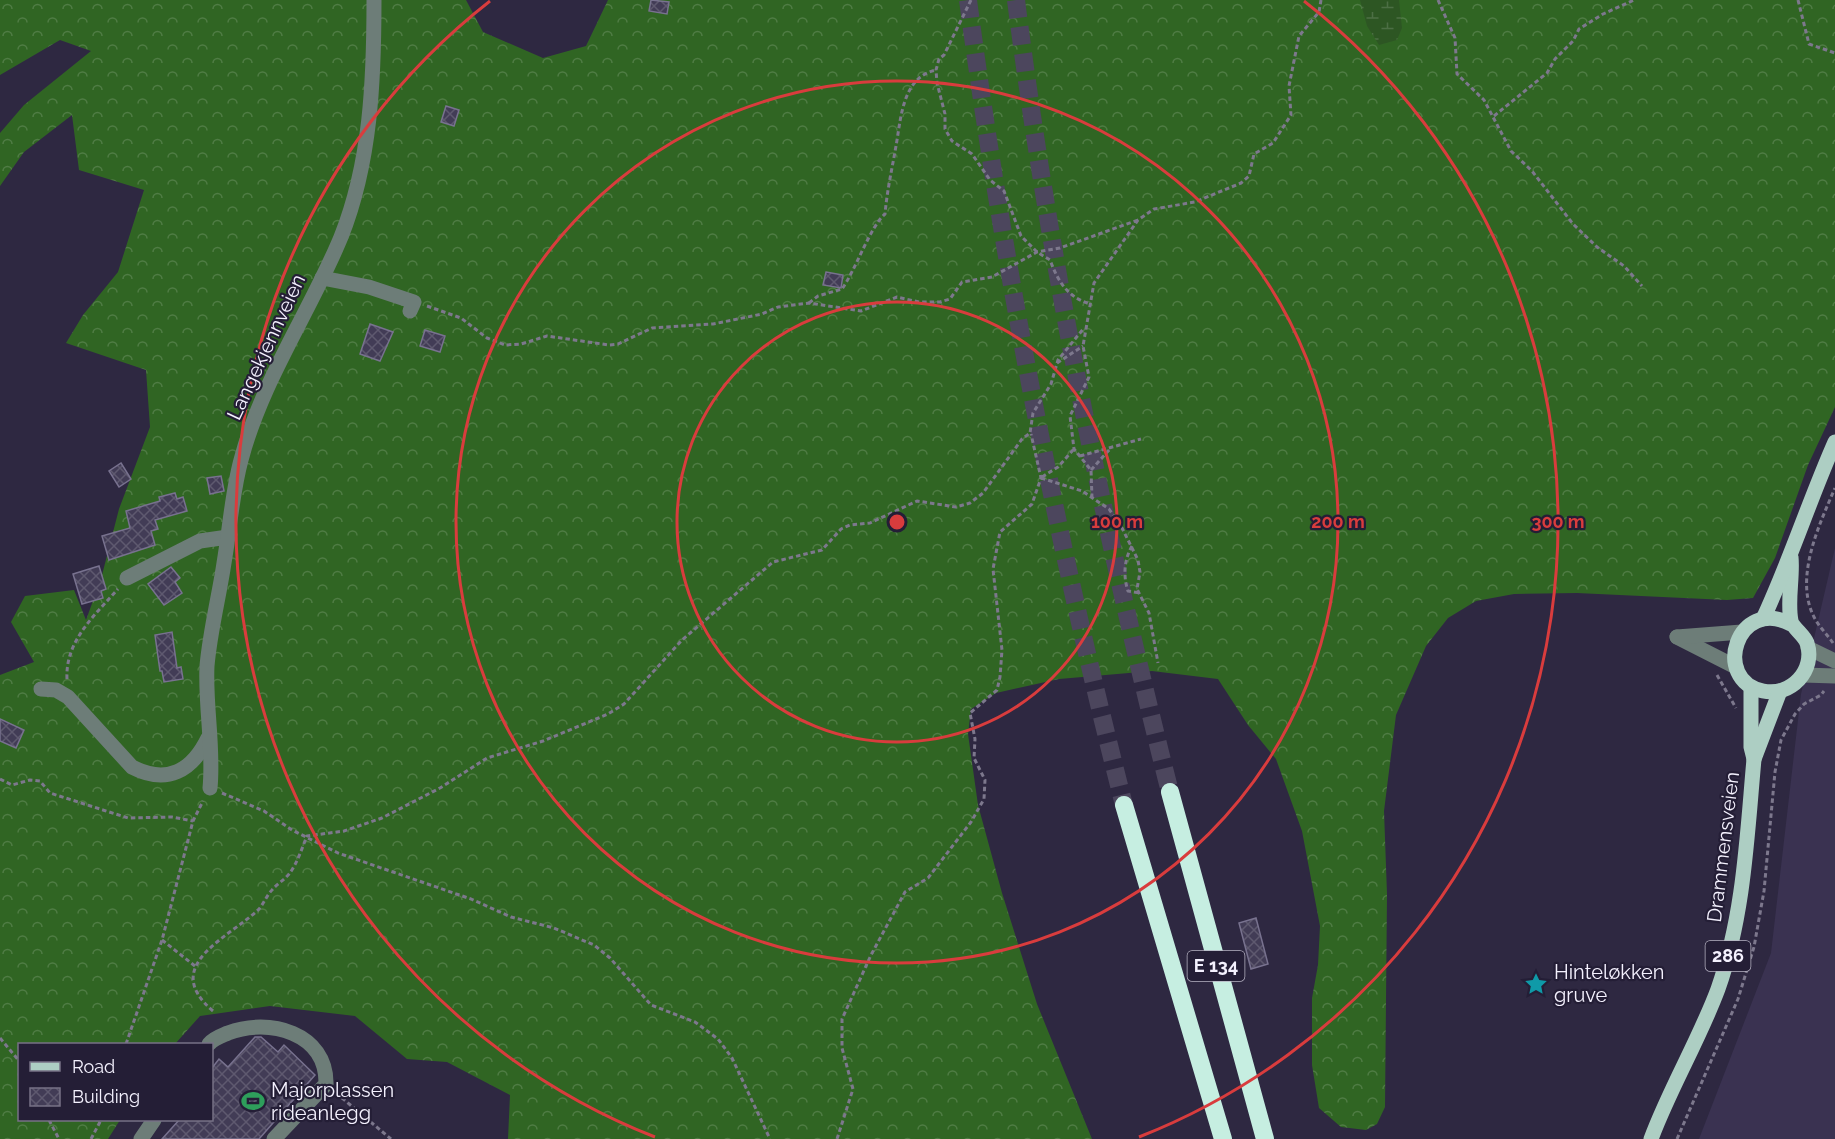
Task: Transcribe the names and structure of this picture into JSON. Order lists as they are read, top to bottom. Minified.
{"streets":{"highway":["E 134"],"main road":["Drammensveien","286"],"street":["Langekjennveien"]},"crossings":[["Drammensveien","286"]],"places":{"place":["Hinteløkken gruve"],"sports":["Majorplassen rideanlegg"]},"legend":["Road","Building"],"rings":["100 m","200 m","300 m"]}
